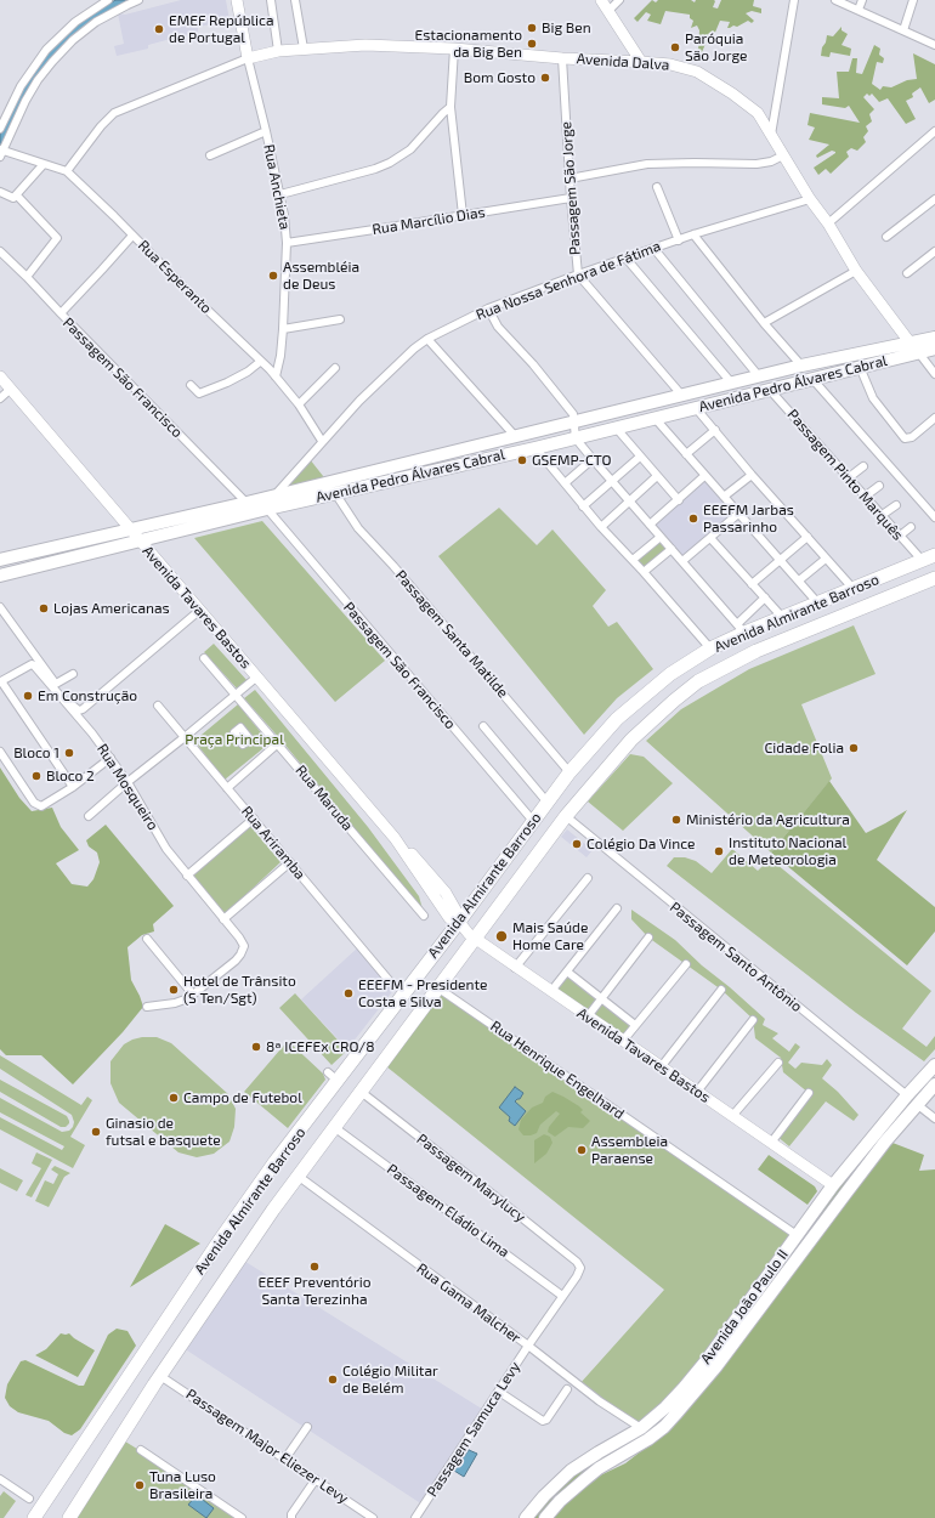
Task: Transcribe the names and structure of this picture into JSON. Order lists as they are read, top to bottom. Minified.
{"streets":{"highway":["Avenida Almirante Barroso"],"main road":["Avenida Dalva","Rua Anchieta","Avenida Pedro Álvares Cabral","Avenida Tavares Bastos","Avenida João Paulo II"],"street":["Passagem São Jorge","Rua Marcílio Dias","Rua Esperanto","Rua Nossa Senhora de Fátima","Passagem São Francisco","Passagem Pinto Marquês","Passagem Santa Matilde","Rua Mosqueiro","Rua Maruda","Rua Ariramba","Passagem Santo Antônio","Rua Henrique Engelhard","Passagem Marylucy","Passagem Eládio Lima","Rua Gama Malcher","Passagem Samuca Levy","Passagem Major Eliezer Levy"]},"crossings":[["Avenida Dalva","Rua Anchieta"],["Avenida Dalva","Passagem São Jorge"],["Avenida Dalva","Rua Nossa Senhora de Fátima"],["Avenida Dalva","Avenida Pedro Álvares Cabral"],["Rua Anchieta","Rua Marcílio Dias"],["Rua Anchieta","Rua Esperanto"],["Passagem São Jorge","Rua Marcílio Dias"],["Passagem São Jorge","Rua Nossa Senhora de Fátima"],["Passagem São Jorge","Avenida Pedro Álvares Cabral"],["Rua Esperanto","Rua Nossa Senhora de Fátima"],["Rua Nossa Senhora de Fátima","Avenida Pedro Álvares Cabral"],["Passagem São Francisco","Avenida Pedro Álvares Cabral"],["Passagem São Francisco","Avenida Almirante Barroso"],["Avenida Pedro Álvares Cabral","Passagem Pinto Marquês"],["Avenida Pedro Álvares Cabral","Avenida Tavares Bastos"],["Avenida Pedro Álvares Cabral","Passagem Santa Matilde"],["Passagem Pinto Marquês","Avenida Almirante Barroso"],["Avenida Tavares Bastos","Avenida Almirante Barroso"],["Avenida Tavares Bastos","Avenida João Paulo II"],["Avenida Almirante Barroso","Passagem Santa Matilde"],["Avenida Almirante Barroso","Passagem Santo Antônio"],["Avenida Almirante Barroso","Rua Henrique Engelhard"],["Avenida Almirante Barroso","Passagem Marylucy"],["Avenida Almirante Barroso","Passagem Eládio Lima"],["Avenida Almirante Barroso","Rua Gama Malcher"],["Avenida Almirante Barroso","Passagem Major Eliezer Levy"],["Passagem Santo Antônio","Avenida João Paulo II"],["Rua Henrique Engelhard","Avenida João Paulo II"],["Passagem Marylucy","Passagem Samuca Levy"],["Passagem Eládio Lima","Passagem Samuca Levy"],["Rua Gama Malcher","Avenida João Paulo II"],["Rua Gama Malcher","Passagem Samuca Levy"]],"parks":["Praça Principal"],"places":["Big Ben","EMEF República de Portugal","Estacionamento da Big Ben","Paróquia São Jorge","Bom Gosto","Assembléia de Deus","GSEMP-CTO","EEEFM Jarbas Passarinho","Lojas Americanas","Em Construção","Cidade Folia","Bloco 1","Bloco 2","Ministério da Agricultura","Colégio Da Vince","Instituto Nacional de Meteorologia","Mais Saúde Home Care","Hotel de Trânsito (S Ten/Sgt)","EEEFM - Presidente Costa e Silva","8ª ICEFEx CRO/8","Campo de Futebol","Ginasio de futsal e basquete","Assembleia Paraense","EEEF Preventório Santa Terezinha","Colégio Militar de Belém","Tuna Luso Brasileira"]}
